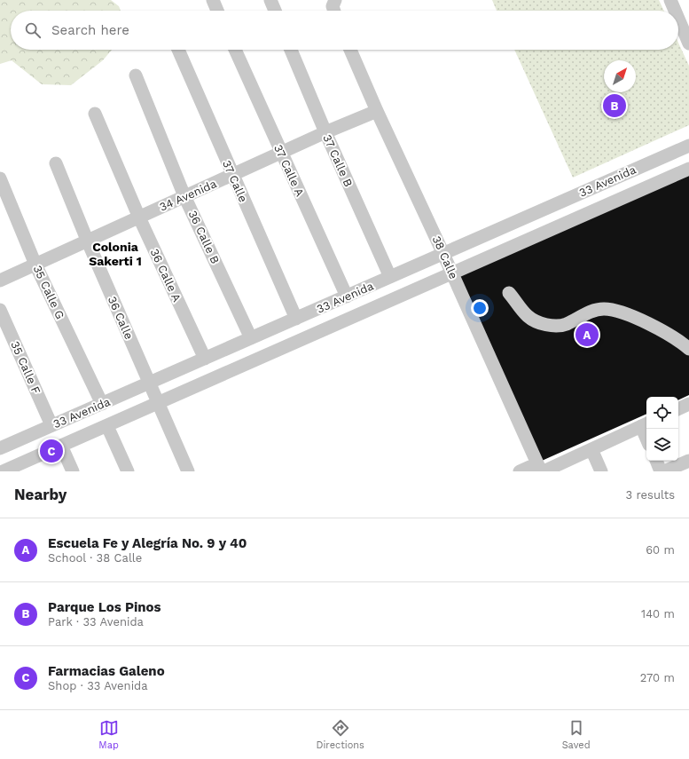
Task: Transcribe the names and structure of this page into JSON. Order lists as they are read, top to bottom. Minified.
{"streets":{"street":["37 Calle B","37 Calle A","37 Calle","33 Avenida","34 Avenida","36 Calle B","38 Calle","36 Calle A","35 Calle G","36 Calle","35 Calle F"]},"crossings":[["37 Calle B","33 Avenida"],["37 Calle B","34 Avenida"],["37 Calle A","33 Avenida"],["37 Calle A","34 Avenida"],["37 Calle","33 Avenida"],["37 Calle","34 Avenida"],["33 Avenida","36 Calle B"],["33 Avenida","38 Calle"],["33 Avenida","36 Calle A"],["33 Avenida","35 Calle G"],["33 Avenida","36 Calle"],["33 Avenida","35 Calle F"],["34 Avenida","36 Calle B"],["34 Avenida","38 Calle"],["34 Avenida","36 Calle A"],["34 Avenida","35 Calle G"],["34 Avenida","36 Calle"]],"districts":["Colonia Sakerti 1"],"north":"top right","page":{"search":"Search here","pins":["B","A","C"],"heading":["Nearby","3 results"],"list":[{"mark":"A","name":"Escuela Fe y Alegría No. 9 y 40","note":"School · 38 Calle","value":"60 m"},{"mark":"B","name":"Parque Los Pinos","note":"Park · 33 Avenida","value":"140 m"},{"mark":"C","name":"Farmacias Galeno","note":"Shop · 33 Avenida","value":"270 m"}],"nav":["Map","Directions","Saved"]}}
